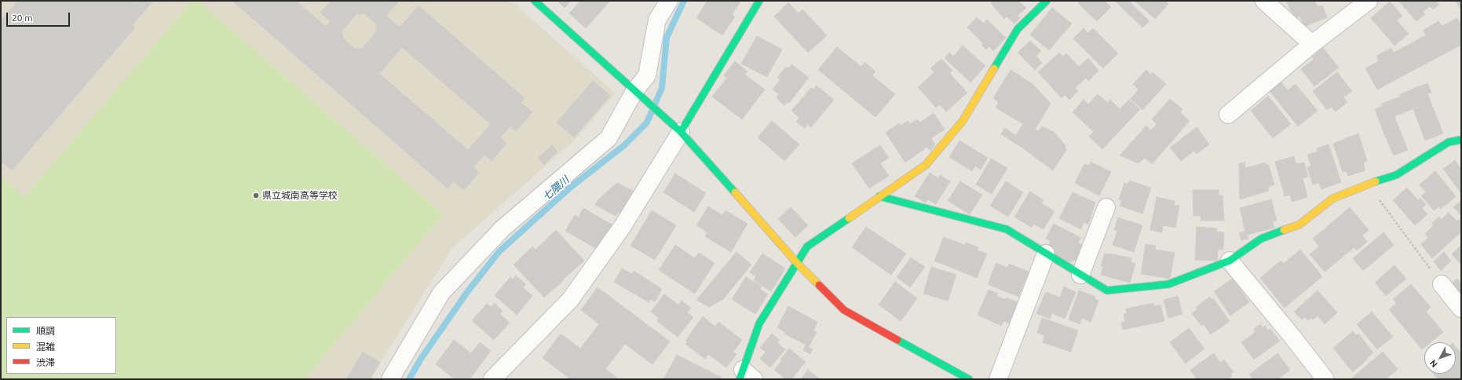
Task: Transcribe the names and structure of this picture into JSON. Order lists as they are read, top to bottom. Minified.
{"water":["七隈川"],"places":["県立城南高等学校"],"legend":["順調","混雑","渋滞"],"scale_bar":"20 m","north":"bottom left"}
